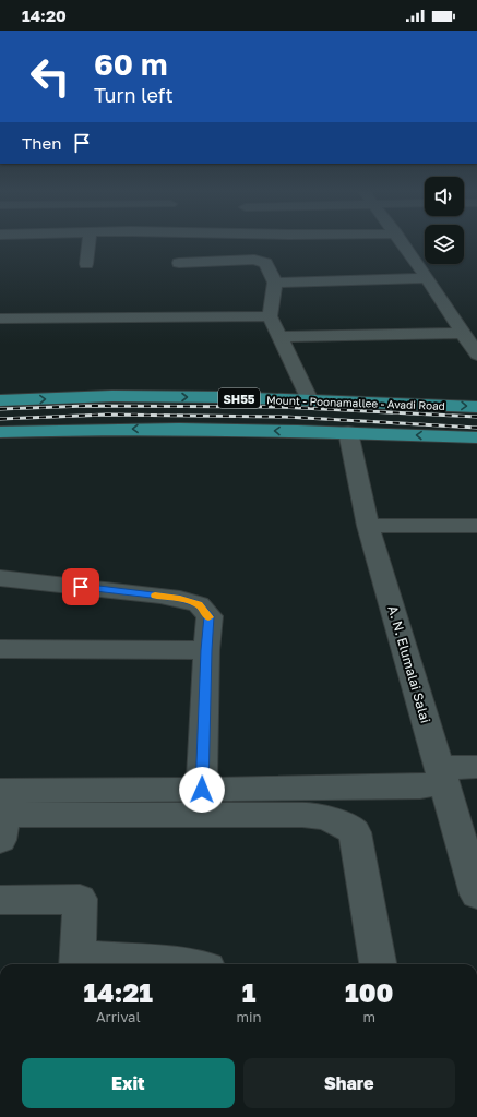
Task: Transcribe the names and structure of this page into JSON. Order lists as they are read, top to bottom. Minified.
{"streets":{"main road":["SH55","Mount - Poonamallee - Avadi Road"],"street":["A. N. Elumalai Salai"]},"page":{"status":"14:20","turn":["60 m","Turn left"],"then":"Then","eta":["14:21","Arrival","1","min","100","m"],"buttons":["Exit","Share"]}}
